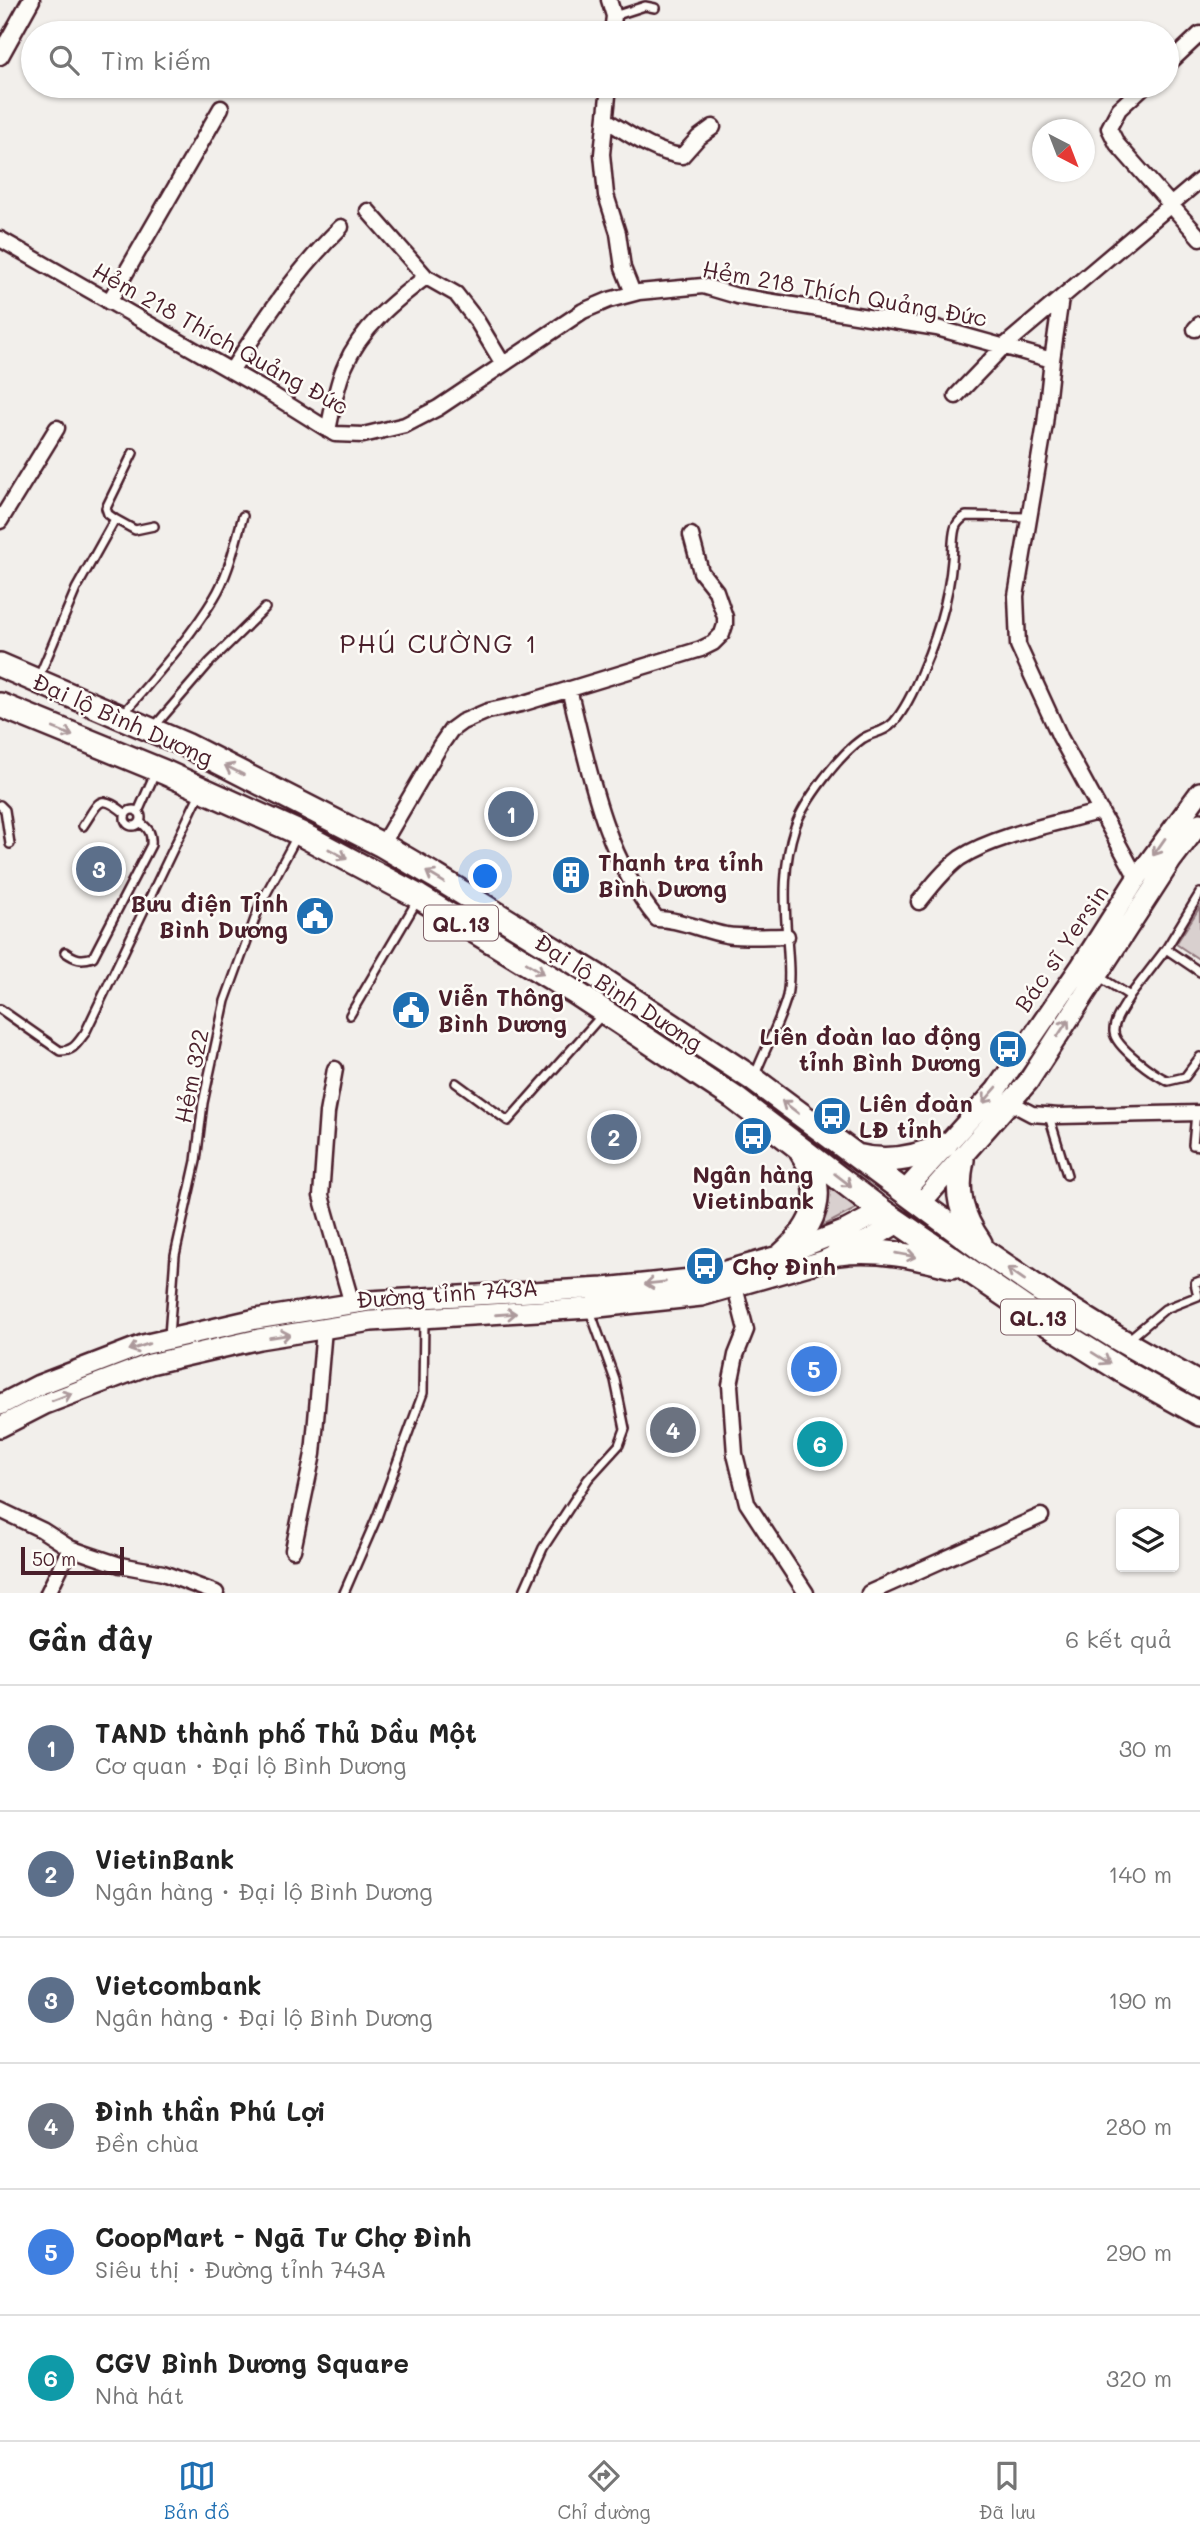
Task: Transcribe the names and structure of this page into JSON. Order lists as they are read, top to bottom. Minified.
{"streets":{"highway":["Đại lộ Bình Dương","QL.13"],"main road":["Bác sĩ Yersin","Đường tỉnh 743A"],"street":["Hẻm 218 Thích Quảng Đức"],"lane":["Hẻm 322"]},"crossings":[["Đại lộ Bình Dương","Bác sĩ Yersin"],["Đại lộ Bình Dương","Hẻm 322"],["Đại lộ Bình Dương","Đường tỉnh 743A"],["Hẻm 322","Đường tỉnh 743A"]],"districts":["PHÚ CƯỜNG 1"],"places":{"building":["Thanh tra tỉnh Bình Dương"],"public building":["Bưu điện Tỉnh Bình Dương","Viễn Thông Bình Dương"],"bus stop":["Liên đoàn lao động tỉnh Bình Dương","Liên đoàn LĐ tỉnh","Ngân hàng Vietinbank","Chợ Đình"]},"scale_bar":"50 m","north":"bottom right","page":{"search":"Tìm kiếm","pins":["1","3","2","5","4","6"],"scale":"50 m","heading":["Gần đây","6 kết quả"],"list":[{"mark":"1","name":"TAND thành phố Thủ Dầu Một","note":"Cơ quan · Đại lộ Bình Dương","value":"30 m"},{"mark":"2","name":"VietinBank","note":"Ngân hàng · Đại lộ Bình Dương","value":"140 m"},{"mark":"3","name":"Vietcombank","note":"Ngân hàng · Đại lộ Bình Dương","value":"190 m"},{"mark":"4","name":"Đình thần Phú Lợi","note":"Đền chùa","value":"280 m"},{"mark":"5","name":"CoopMart - Ngã Tư Chợ Đình","note":"Siêu thị · Đường tỉnh 743A","value":"290 m"},{"mark":"6","name":"CGV Bình Dương Square","note":"Nhà hát","value":"320 m"}],"nav":["Bản đồ","Chỉ đường","Đã lưu"]}}
